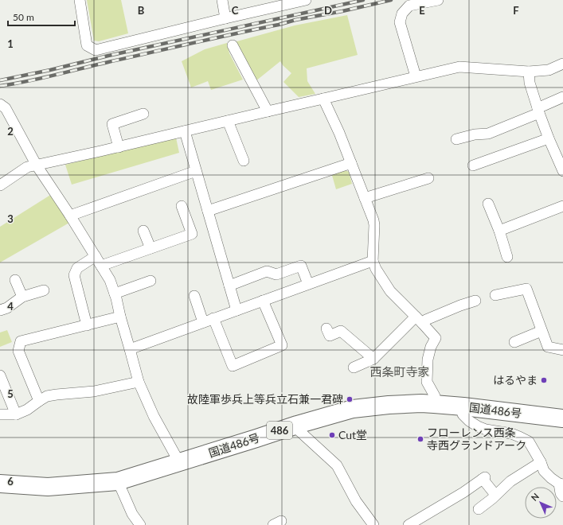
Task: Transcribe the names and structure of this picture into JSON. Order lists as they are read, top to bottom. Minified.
{"streets":{"highway":["国道486号","486"]},"districts":["西条町寺家"],"places":["はるやま","故陸軍歩兵上等兵立石兼一君碑","Cut堂","フローレンス西条 寺西グランドアーク"],"scale_bar":"50 m","north":"top left","grid":{"columns":["B","C","D","E","F"],"rows":["1","2","3","4","5","6"]}}
